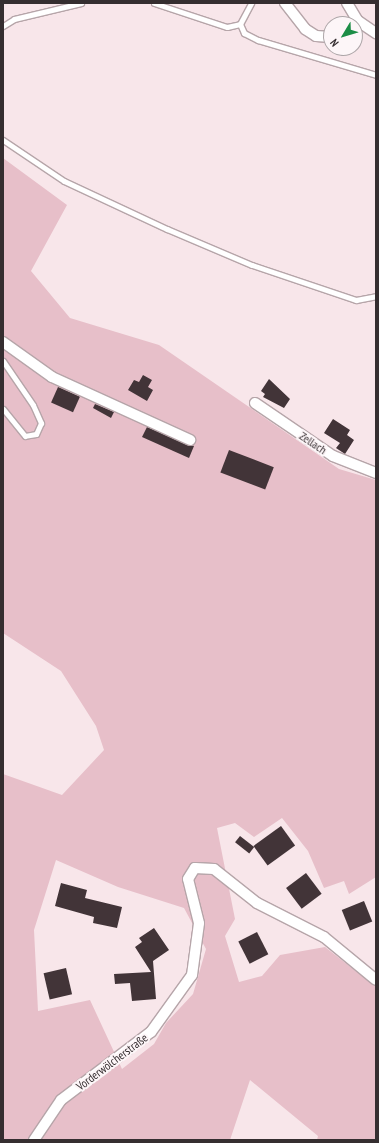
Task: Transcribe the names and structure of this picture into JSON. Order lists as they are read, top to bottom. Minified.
{"streets":{"street":["Zellach","Vorderwölcherstraße"]},"north":"bottom left"}
